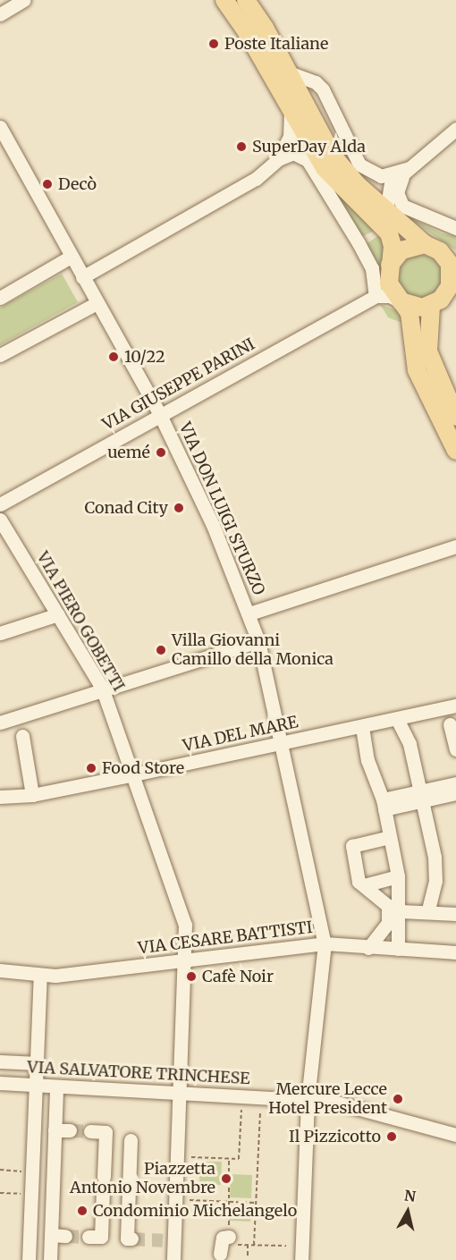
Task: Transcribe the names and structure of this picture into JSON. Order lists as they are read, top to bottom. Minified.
{"streets":{"street":["VIA GIUSEPPE PARINI","VIA DON LUIGI STURZO","VIA PIERO GOBETTI","VIA DEL MARE","VIA CESARE BATTISTI","VIA SALVATORE TRINCHESE"]},"crossings":[["VIA GIUSEPPE PARINI","VIA DON LUIGI STURZO"],["VIA DON LUIGI STURZO","VIA DEL MARE"],["VIA DON LUIGI STURZO","VIA CESARE BATTISTI"],["VIA DON LUIGI STURZO","VIA SALVATORE TRINCHESE"],["VIA PIERO GOBETTI","VIA DEL MARE"],["VIA PIERO GOBETTI","VIA CESARE BATTISTI"],["VIA PIERO GOBETTI","VIA SALVATORE TRINCHESE"]],"places":["Poste Italiane","SuperDay Alda","Decò","10/22","uemé","Conad City","Villa Giovanni Camillo della Monica","Food Store","Cafè Noir","Mercure Lecce Hotel President","Il Pizzicotto","Piazzetta Antonio Novembre","Condominio Michelangelo"],"north":"top"}
